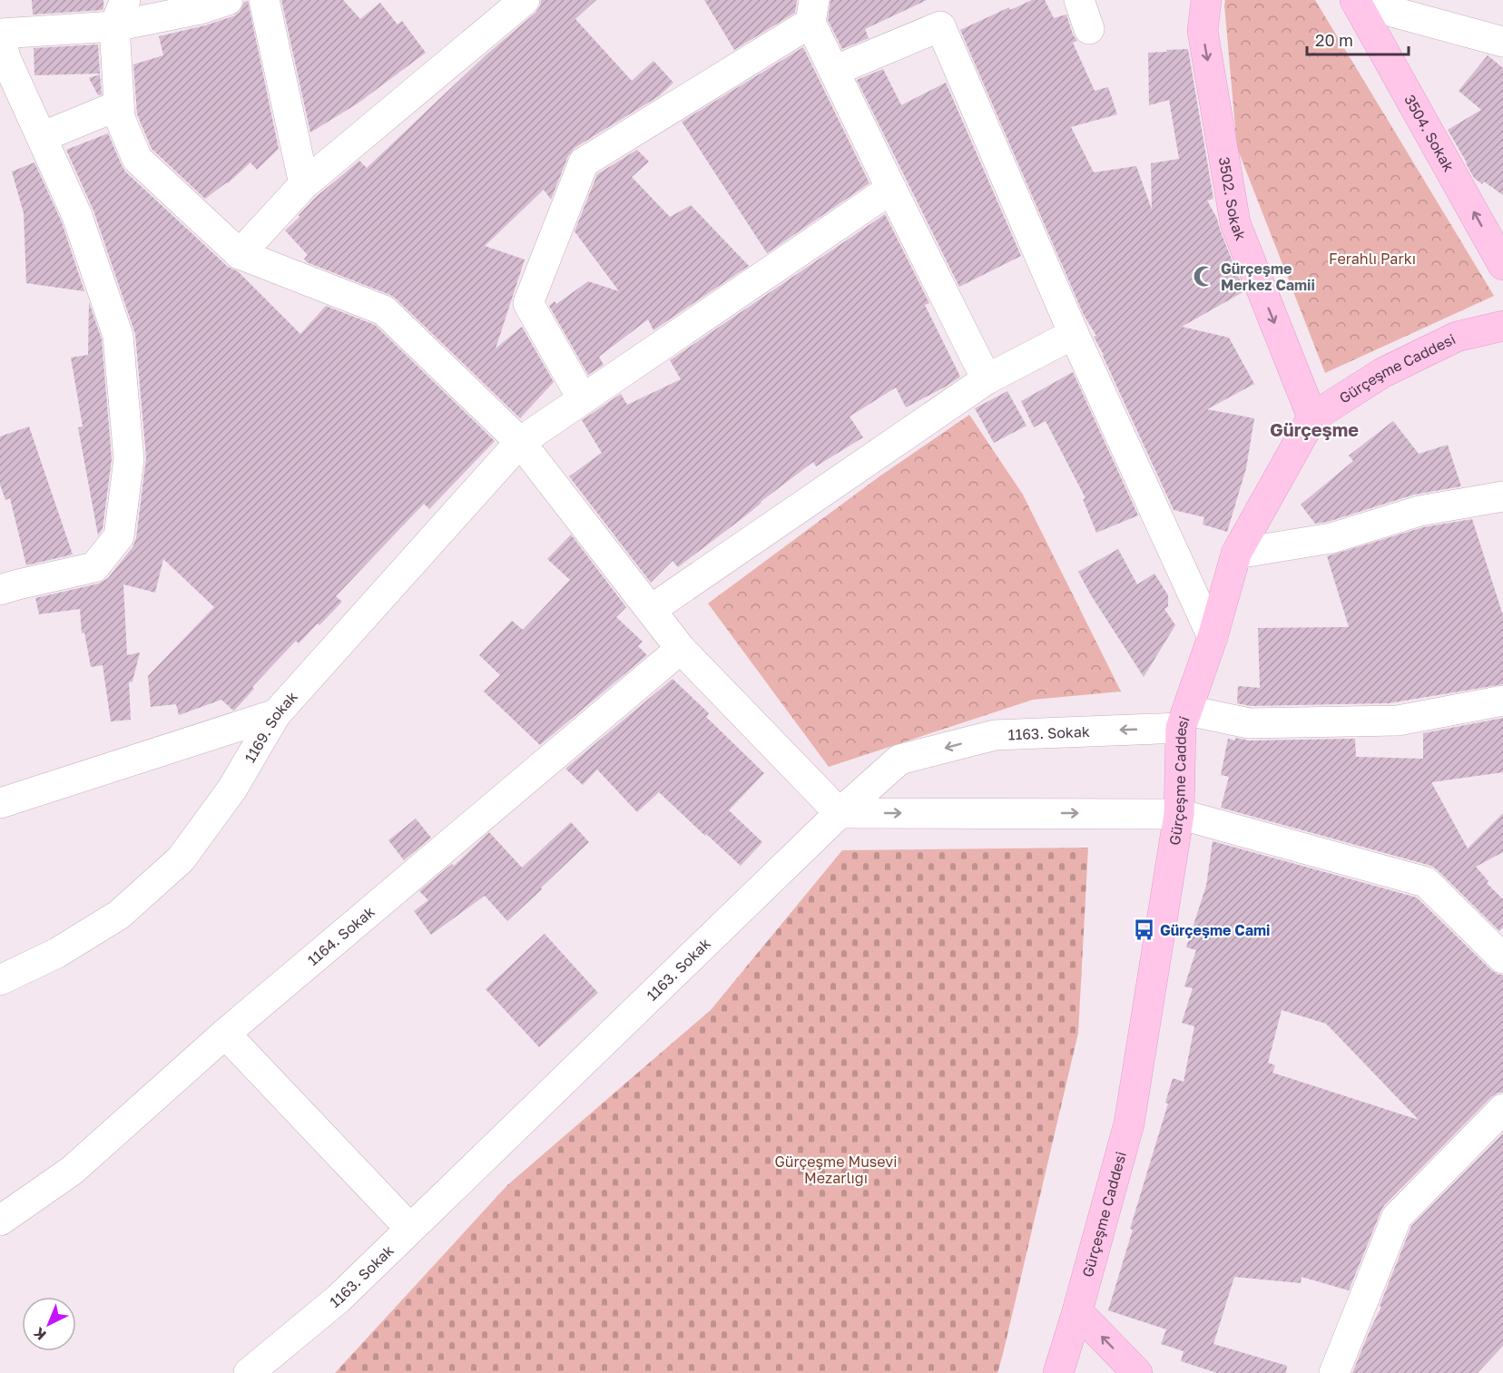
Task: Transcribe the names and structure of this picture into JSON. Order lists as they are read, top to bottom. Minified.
{"streets":{"main road":["3504. Sokak","3502. Sokak","Gürçeşme Caddesi"],"street":["1169. Sokak","1163. Sokak","1164. Sokak"]},"crossings":[["3502. Sokak","Gürçeşme Caddesi"],["Gürçeşme Caddesi","1163. Sokak"]],"one_way":["3504. Sokak","3502. Sokak"],"districts":["Gürçeşme"],"parks":["Ferahlı Parkı","Gürçeşme Musevi Mezarlığı"],"places":{"mosque":["Gürçeşme Merkez Camii"],"bus stop":["Gürçeşme Cami"]},"scale_bar":"20 m","north":"bottom left"}
